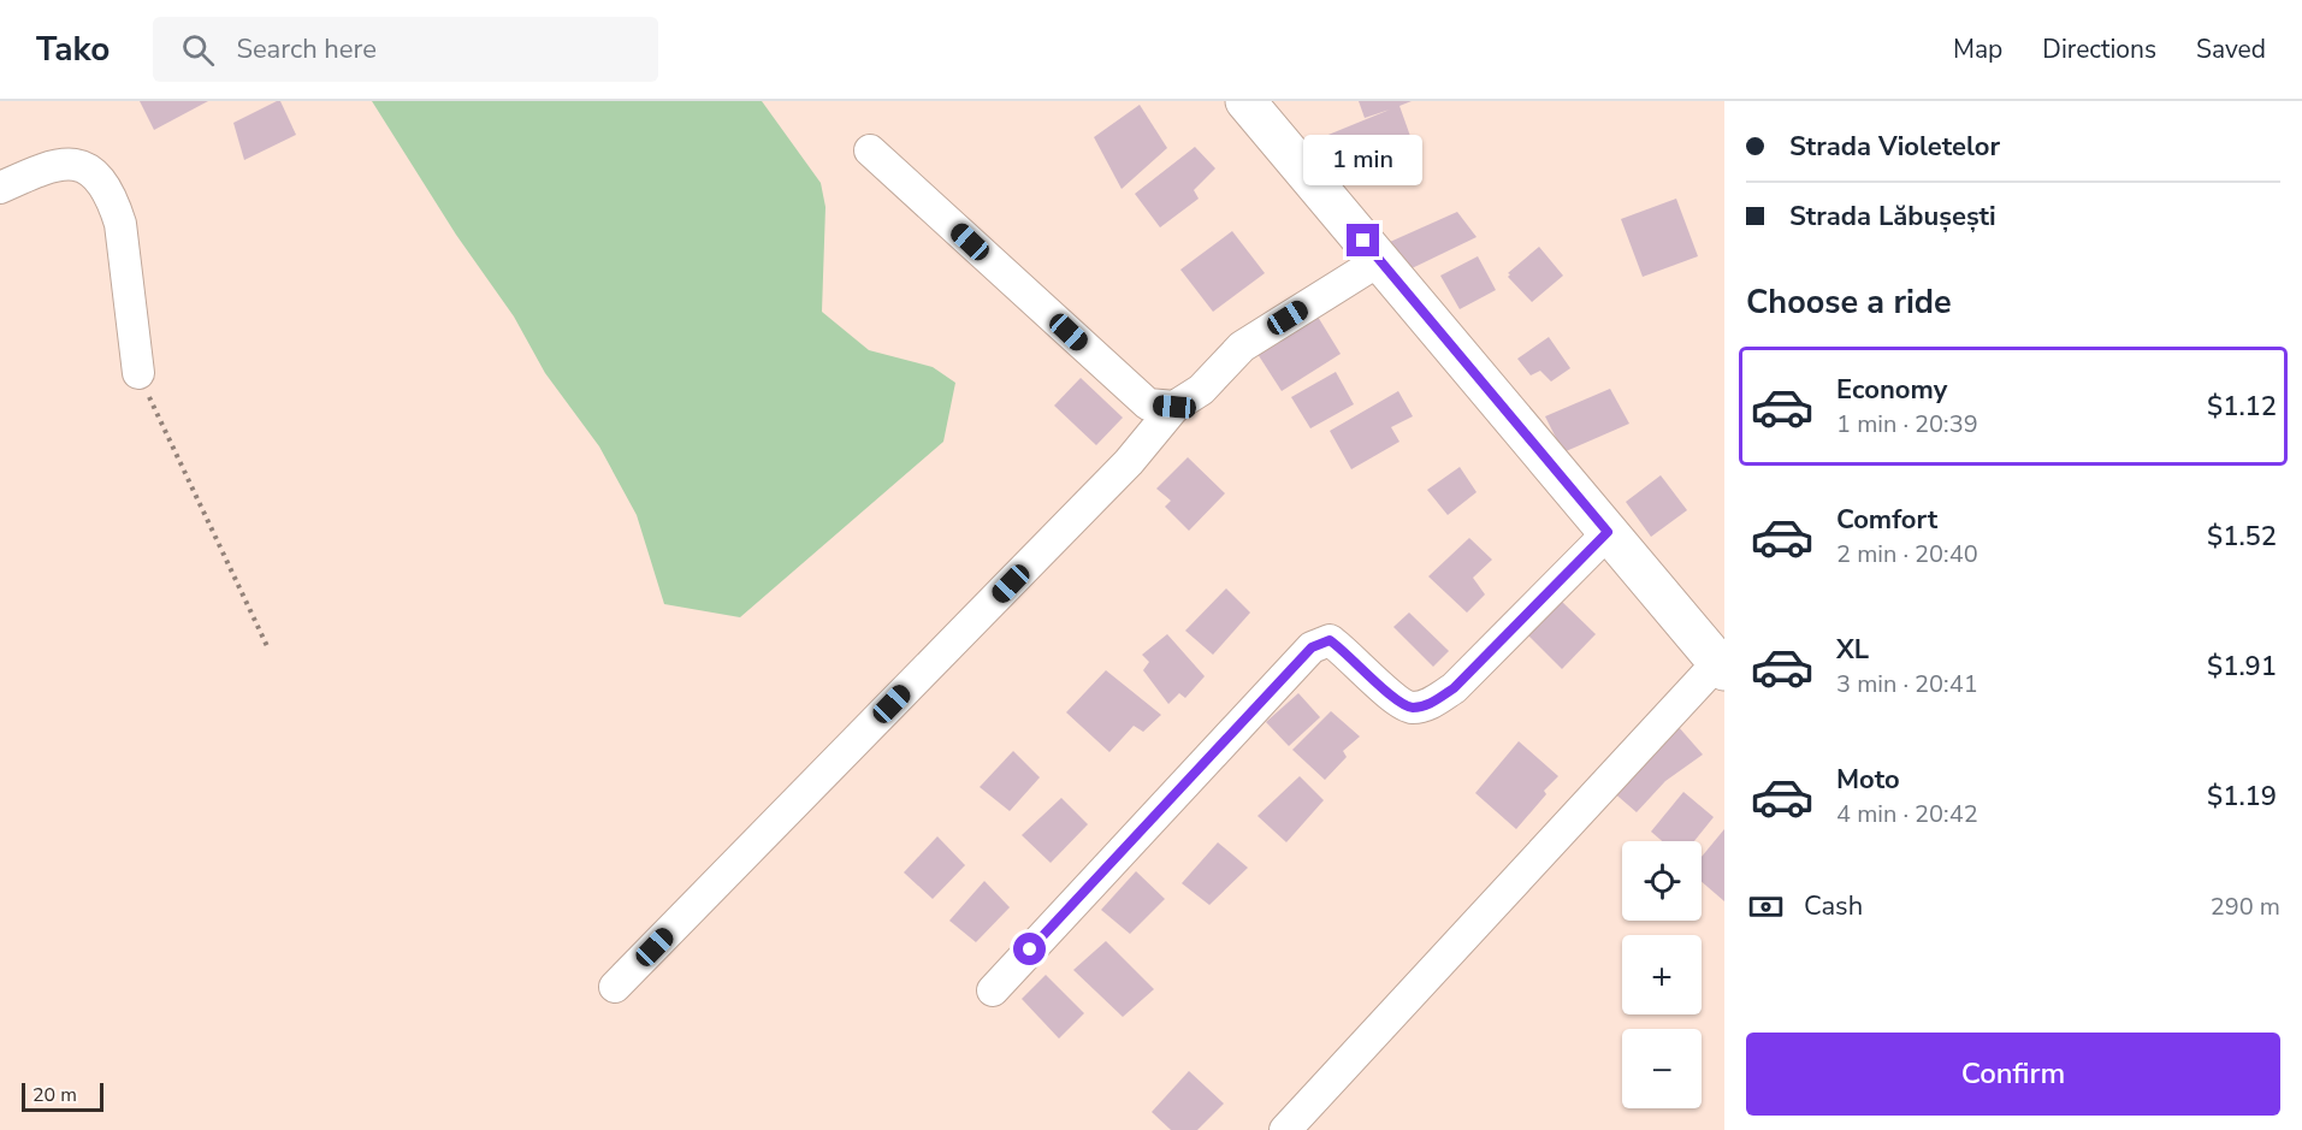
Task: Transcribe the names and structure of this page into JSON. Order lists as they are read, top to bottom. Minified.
{"scale_bar":"20 m","page":{"header":"Tako","search":"Search here","nav":["Map","Directions","Saved"],"banner":["Strada Violetelor","Strada Lăbușești"],"bubble":"1 min","heading":"Choose a ride","list":[{"name":"Economy","note":"1 min · 20:39","value":"$1.12"},{"name":"Comfort","note":"2 min · 20:40","value":"$1.52"},{"name":"XL","note":"3 min · 20:41","value":"$1.91"},{"name":"Moto","note":"4 min · 20:42","value":"$1.19"}],"map_buttons":["+","−"],"pay":["Cash","290 m"],"buttons":"Confirm","scale":"20 m"}}
